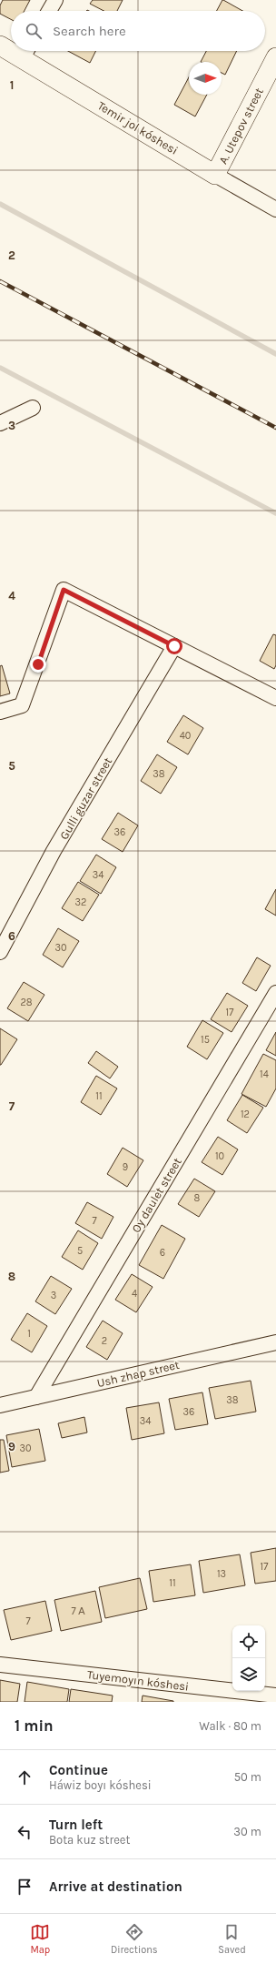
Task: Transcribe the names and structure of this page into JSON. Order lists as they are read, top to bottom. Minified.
{"streets":{"street":["A. Utepov street","Temir jol kóshesi","Gulli guzar street","Oy daulet street","Ush zhap street","Tuyemoyın kóshesi"]},"crossings":[["A. Utepov street","Temir jol kóshesi"],["Oy daulet street","Ush zhap street"]],"house_numbers":["40","38","36","34","32","30","28","17","15","14","11","12","10","9","8","7","5","6","4","3","1","2","38","36","34","30","17","13","11","7 А","7"],"north":"right","page":{"search":"Search here","heading":["1 min","Walk · 80 m"],"list":[["Continue","Háwiz boyı kóshesi","50 m"],["Turn left","Bota kuz street","30 m"],"Arrive at destination"],"nav":["Map","Directions","Saved"]},"grid":{"rows":["1","2","3","4","5","6","7","8","9"]}}
